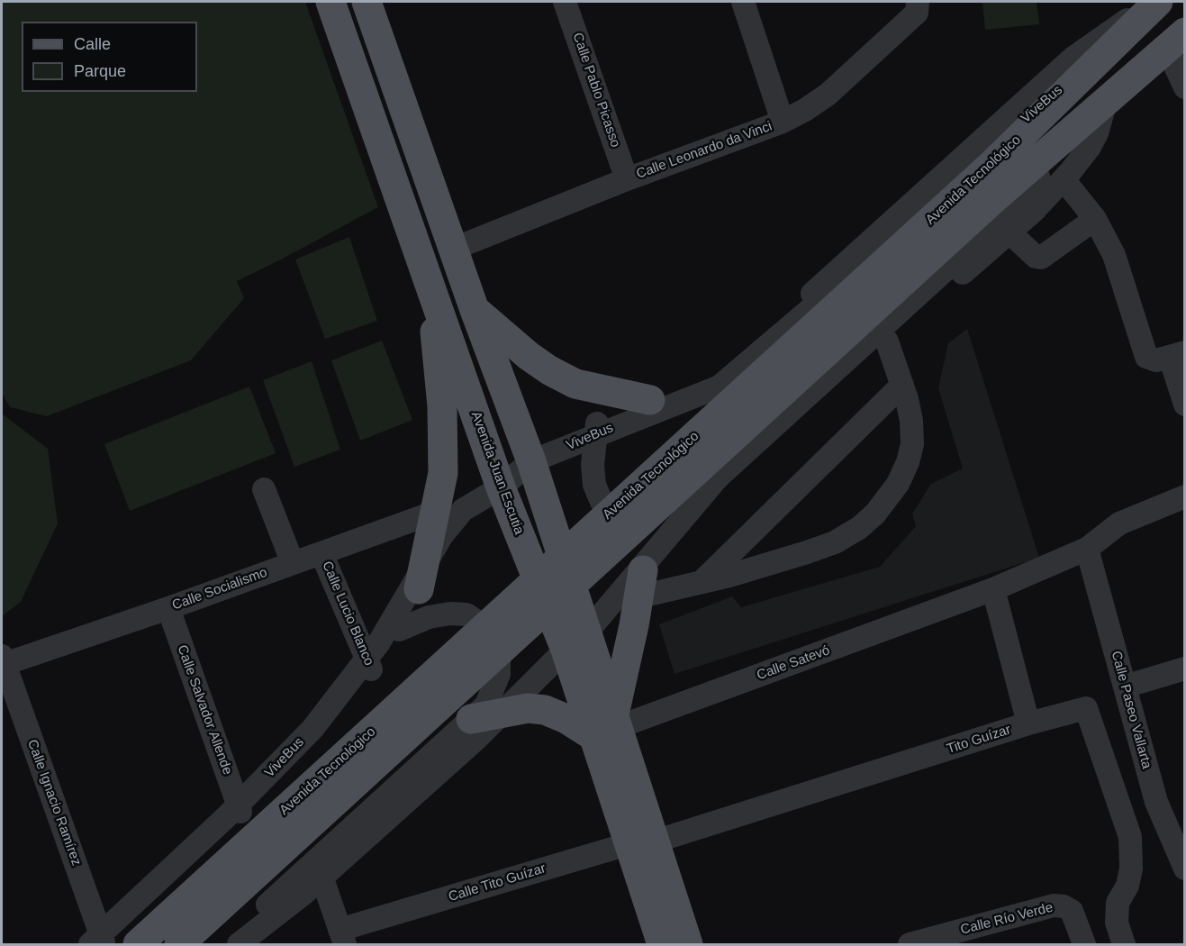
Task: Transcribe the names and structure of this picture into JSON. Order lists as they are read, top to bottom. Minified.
{"streets":{"main road":["Avenida Tecnológico","Avenida Juan Escutia"],"street":["Calle Pablo Picasso","ViveBus","Calle Leonardo da Vinci","Calle Socialismo","Calle Lucio Blanco","Calle Satevó","Calle Salvador Allende","Calle Paseo Vallarta","Tito Guízar","Calle Ignacio Ramírez","Calle Tito Guízar","Calle Río Verde"]},"crossings":[["Calle Pablo Picasso","Calle Leonardo da Vinci"],["ViveBus","Avenida Tecnológico"],["Calle Leonardo da Vinci","Avenida Juan Escutia"],["Avenida Juan Escutia","Calle Satevó"],["Avenida Juan Escutia","Tito Guízar"],["Avenida Juan Escutia","Calle Tito Guízar"],["Calle Socialismo","Calle Lucio Blanco"],["Calle Socialismo","Calle Salvador Allende"],["Calle Socialismo","Calle Ignacio Ramírez"],["Calle Satevó","Tito Guízar"],["Tito Guízar","Calle Tito Guízar"]],"legend":["Calle","Parque"]}
